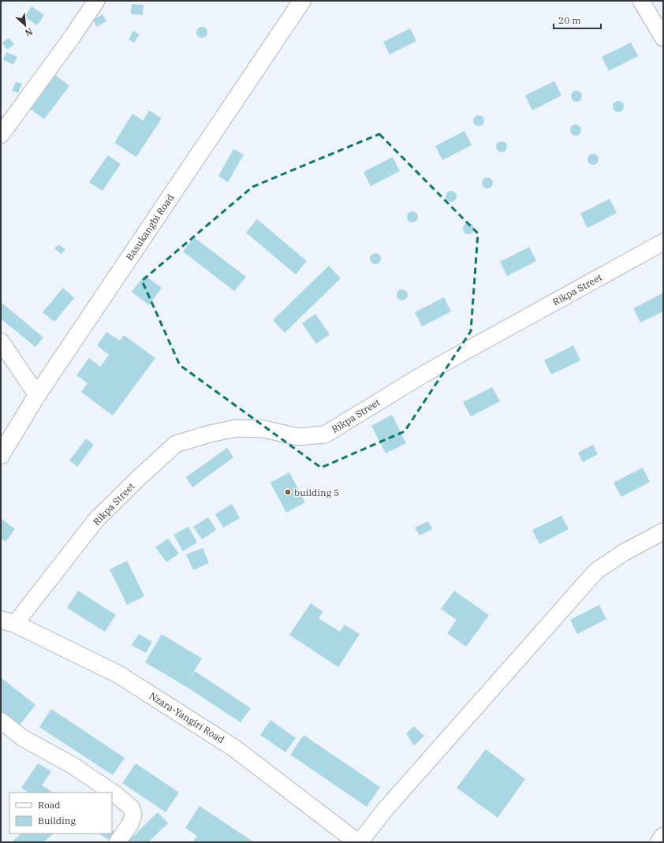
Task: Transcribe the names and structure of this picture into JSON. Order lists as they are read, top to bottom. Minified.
{"streets":{"street":["Basukangbi Road","Rikpa Street","Nzara-Yangiri Road"]},"crossings":[["Rikpa Street","Nzara-Yangiri Road"]],"places":["building 5"],"legend":["Road","Building"],"scale_bar":"20 m","north":"bottom right"}
